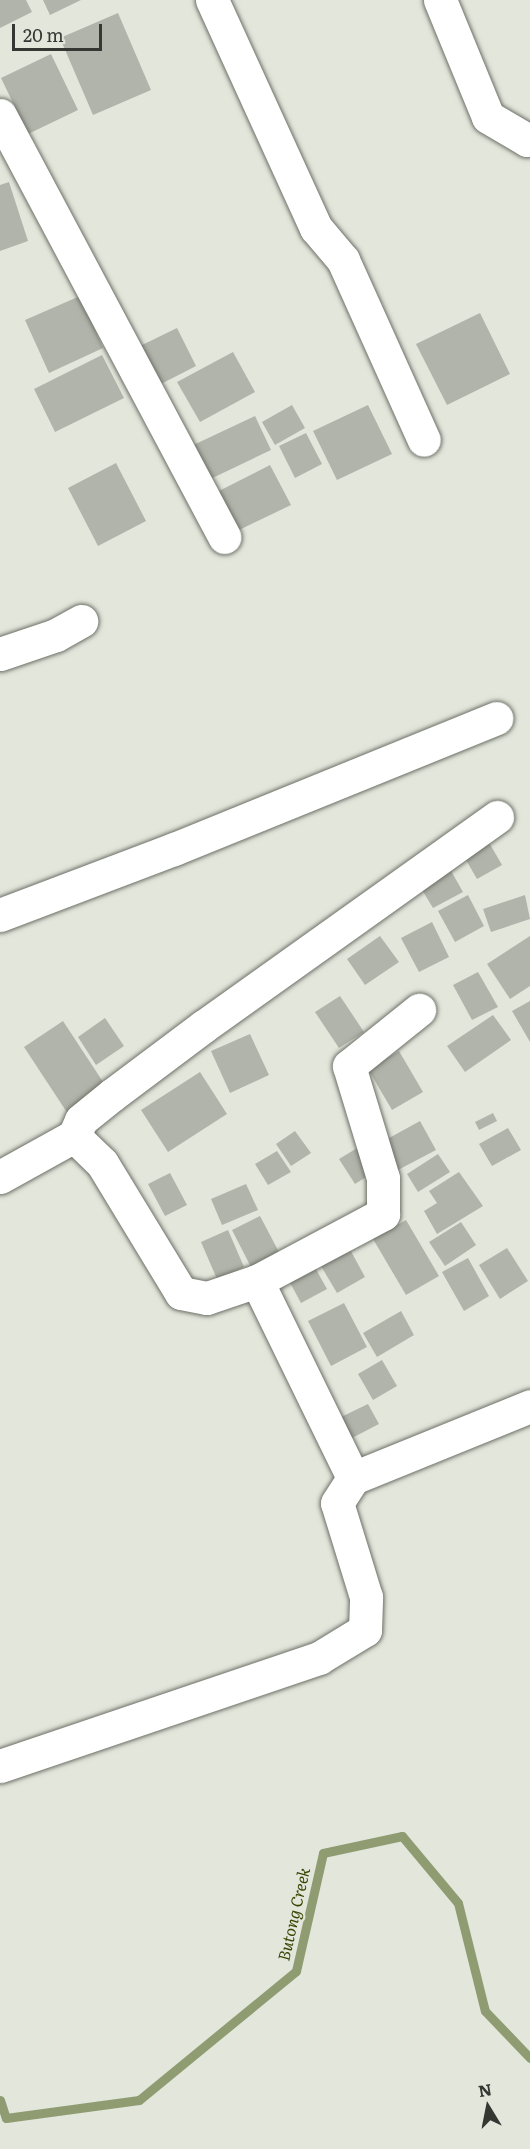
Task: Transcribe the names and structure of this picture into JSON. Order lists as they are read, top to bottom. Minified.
{"water":["Butong Creek"],"scale_bar":"20 m","north":"top"}
